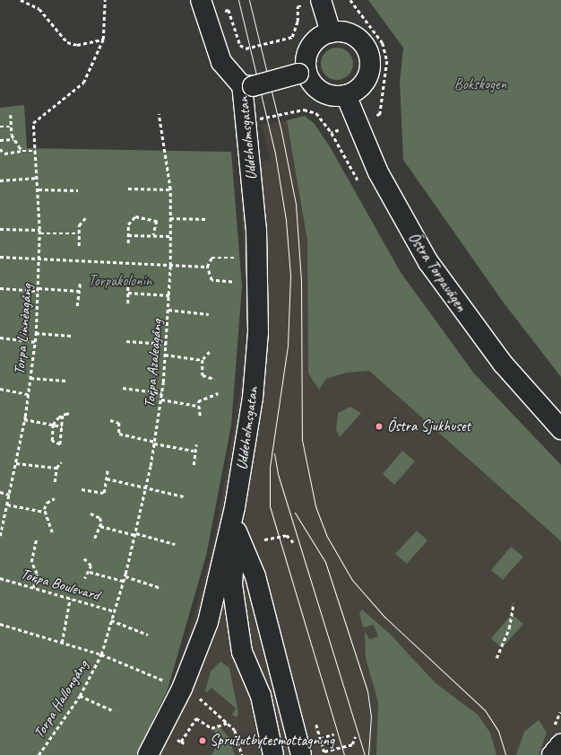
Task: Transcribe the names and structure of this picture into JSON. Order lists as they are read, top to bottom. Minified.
{"streets":{"street":["Uddeholmsgatan","Östra Torpavägen"],"path":["Torpa Linnèagång","Torpa Azaleagång","Torpa Boulevard","Torpa Hallongång"]},"crossings":[["Uddeholmsgatan","Östra Torpavägen"],["Torpa Azaleagång","Torpa Boulevard"],["Torpa Azaleagång","Torpa Hallongång"]],"parks":["Bokskogen","Torpakolonin"],"places":["Östra Sjukhuset","Sprututbytesmottagning"]}
